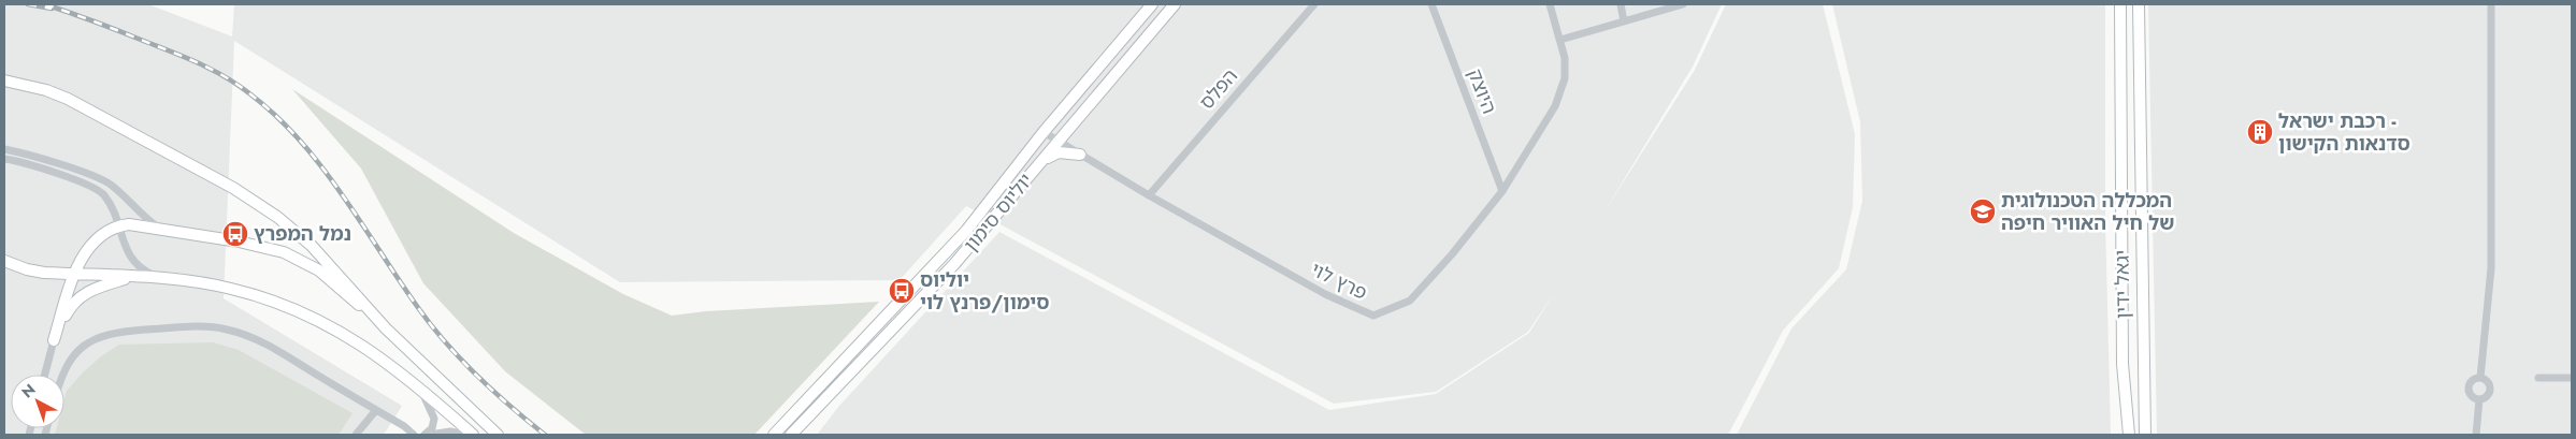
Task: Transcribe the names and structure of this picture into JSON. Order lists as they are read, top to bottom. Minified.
{"streets":{"street":["הפלס","היוצק","יוליוס סימון","פרץ לוי","יגאל ידין"]},"crossings":[["הפלס","פרץ לוי"],["היוצק","פרץ לוי"],["יוליוס סימון","פרץ לוי"]],"places":{"building":["רכבת ישראל - סדנאות הקישון"],"school or university":["המכללה הטכנולוגית של חיל האוויר חיפה"],"bus stop":["נמל המפרץ","יוליוס סימון/פרנץ לוי"]},"north":"top left"}
